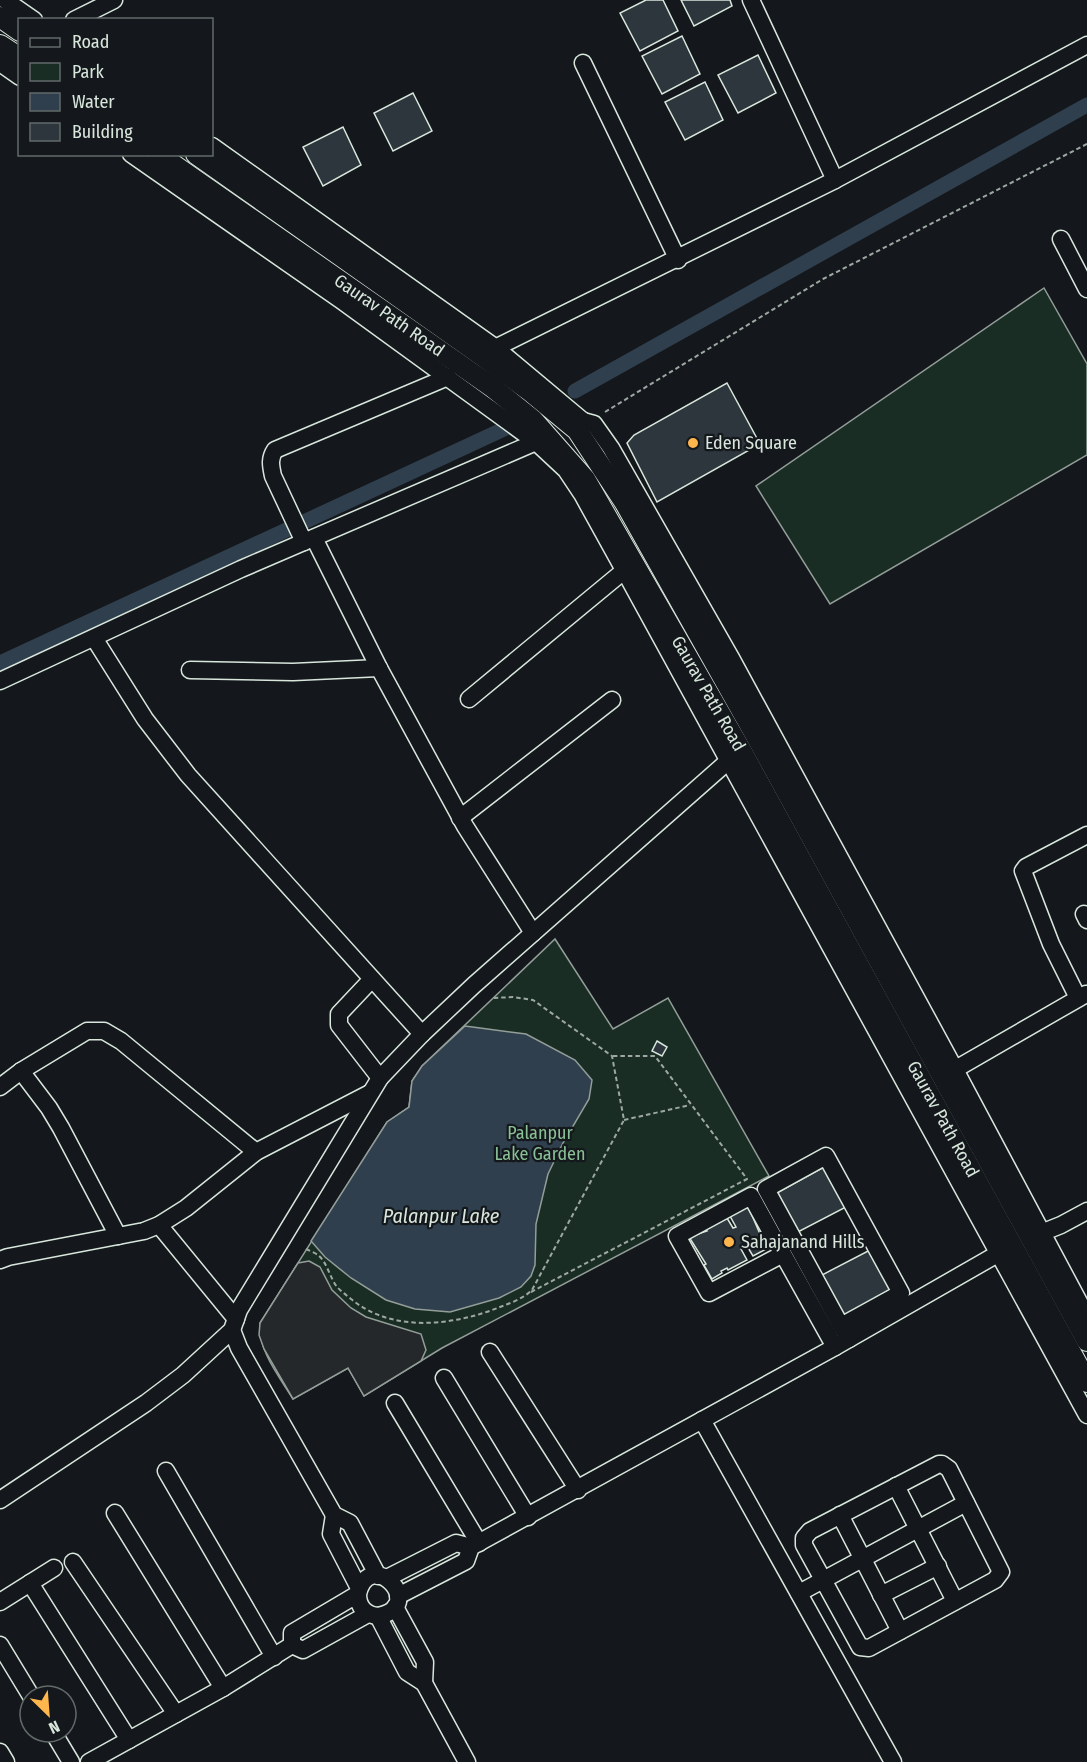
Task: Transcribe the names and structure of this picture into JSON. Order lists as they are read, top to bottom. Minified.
{"streets":{"main road":["Gaurav Path Road"]},"water":["Palanpur Lake"],"parks":["Palanpur Lake Garden"],"places":["Eden Square","Sahajanand Hills"],"legend":["Road","Park","Water","Building"],"north":"bottom right"}
